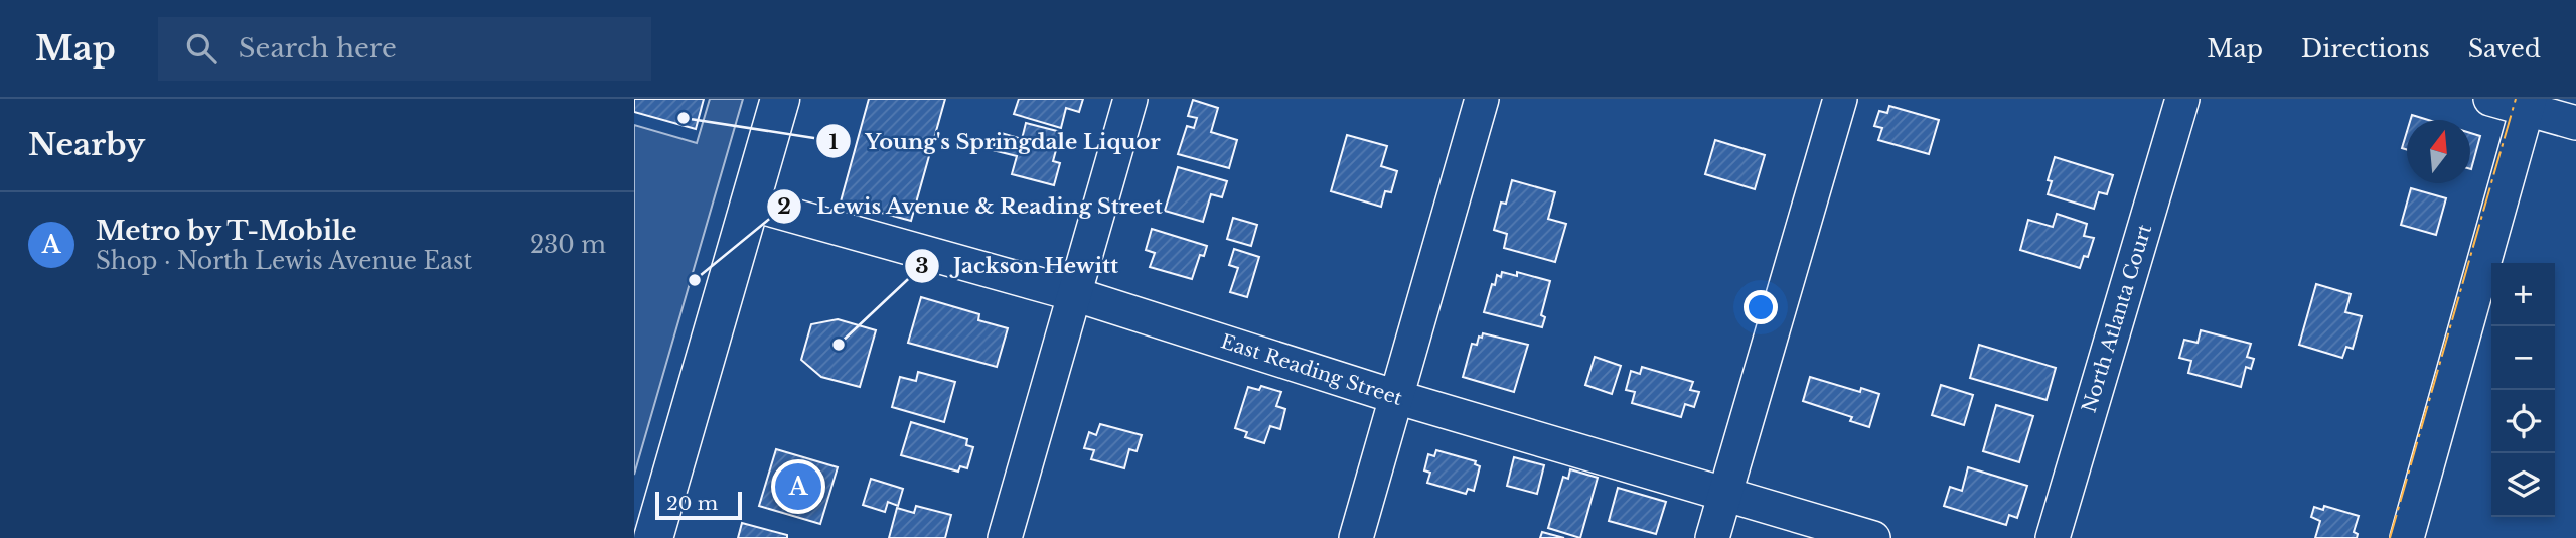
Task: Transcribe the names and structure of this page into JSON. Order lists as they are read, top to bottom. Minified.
{"streets":{"street":["North Atlanta Court","East Reading Street"]},"places":["Young's Springdale Liquor","Lewis Avenue & Reading Street","Jackson Hewitt"],"scale_bar":"20 m","north":"top","page":{"header":"Map","search":"Search here","nav":["Map","Directions","Saved"],"heading":"Nearby","list":[{"mark":"A","name":"Metro by T-Mobile","note":"Shop · North Lewis Avenue East","value":"230 m"}],"map_buttons":["+","−"],"pins":"A","scale":"20 m"}}
